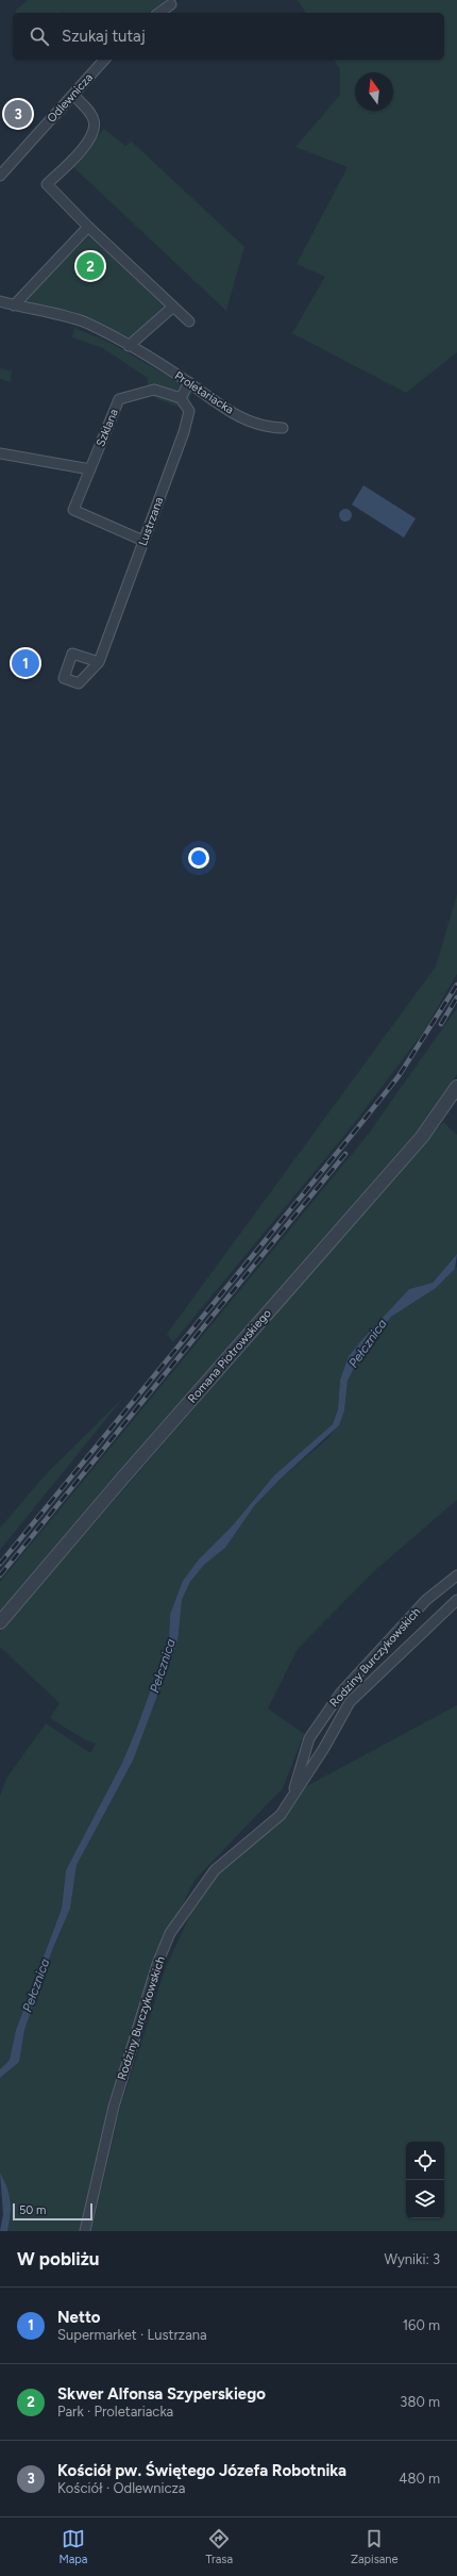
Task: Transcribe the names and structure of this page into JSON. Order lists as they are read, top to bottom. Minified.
{"streets":{"street":["Odlewnicza","Proletariacka","Szklana","Lustrzana","Romana Piotrowskiego","Rodziny Burczykowskich"]},"crossings":[["Szklana","Lustrzana"]],"water":["Pełcznica"],"scale_bar":"50 m","north":"top","page":{"search":"Szukaj tutaj","pins":["3","2","1"],"scale":"50 m","heading":["W pobliżu","Wyniki: 3"],"list":[{"mark":"1","name":"Netto","note":"Supermarket · Lustrzana","value":"160 m"},{"mark":"2","name":"Skwer Alfonsa Szyperskiego","note":"Park · Proletariacka","value":"380 m"},{"mark":"3","name":"Kościół pw. Świętego Józefa Robotnika","note":"Kościół · Odlewnicza","value":"480 m"}],"nav":["Mapa","Trasa","Zapisane"]}}
